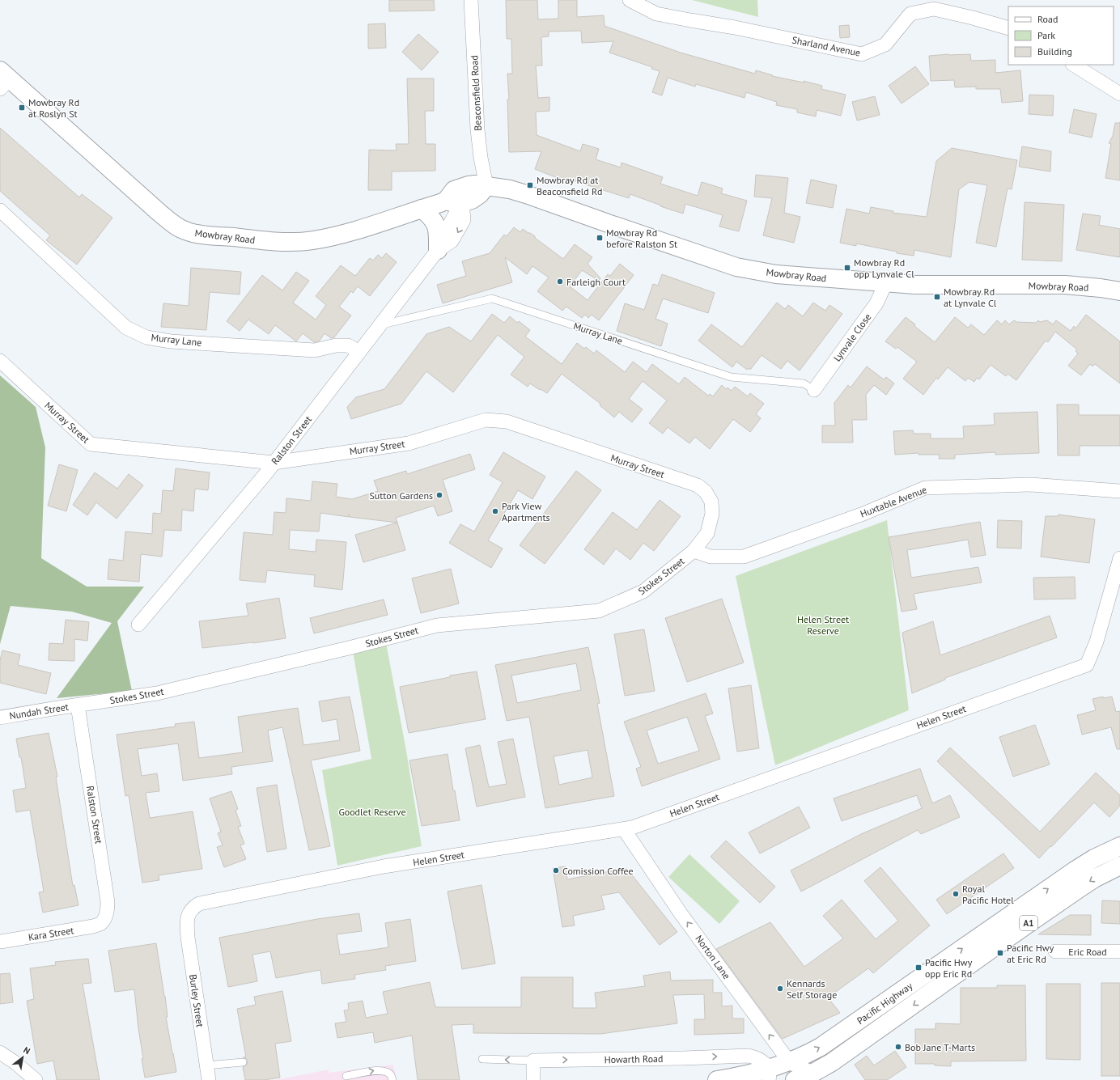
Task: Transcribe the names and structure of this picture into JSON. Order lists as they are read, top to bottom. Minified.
{"streets":{"main road":["Mowbray Road","A1","Pacific Highway"],"street":["Sharland Avenue","Beaconsfield Road","Murray Lane","Lynvale Close","Murray Street","Ralston Street","Huxtable Avenue","Stokes Street","Nundah Street","Helen Street","Kara Street","Eric Road","Norton Lane","Burley Street","Howarth Road"]},"crossings":[["Beaconsfield Road","Mowbray Road"],["Mowbray Road","Lynvale Close"],["Mowbray Road","Ralston Street"],["Murray Lane","Lynvale Close"],["Murray Lane","Ralston Street"],["Murray Street","Ralston Street"],["Murray Street","Huxtable Avenue"],["Murray Street","Stokes Street"],["Ralston Street","Stokes Street"],["Ralston Street","Nundah Street"],["Ralston Street","Kara Street"],["Huxtable Avenue","Stokes Street"],["Stokes Street","Nundah Street"],["Helen Street","Norton Lane"],["Helen Street","Burley Street"],["Norton Lane","Pacific Highway"],["Pacific Highway","Howarth Road"]],"one_way":["Norton Lane"],"parks":["Helen Street Reserve","Goodlet Reserve"],"places":{"transit":["Mowbray Rd at Roslyn St","Mowbray Rd at Beaconsfield Rd","Mowbray Rd before Ralston St","Mowbray Rd opp Lynvale Cl","Mowbray Rd at Lynvale Cl","Pacific Hwy at Eric Rd","Pacific Hwy opp Eric Rd"],"other":["Farleigh Court","Sutton Gardens","Park View Apartments","Comission Coffee","Royal Pacific Hotel","Kennards Self Storage","Bob Jane T-Marts"]},"legend":["Road","Park","Building"],"north":"top right"}
